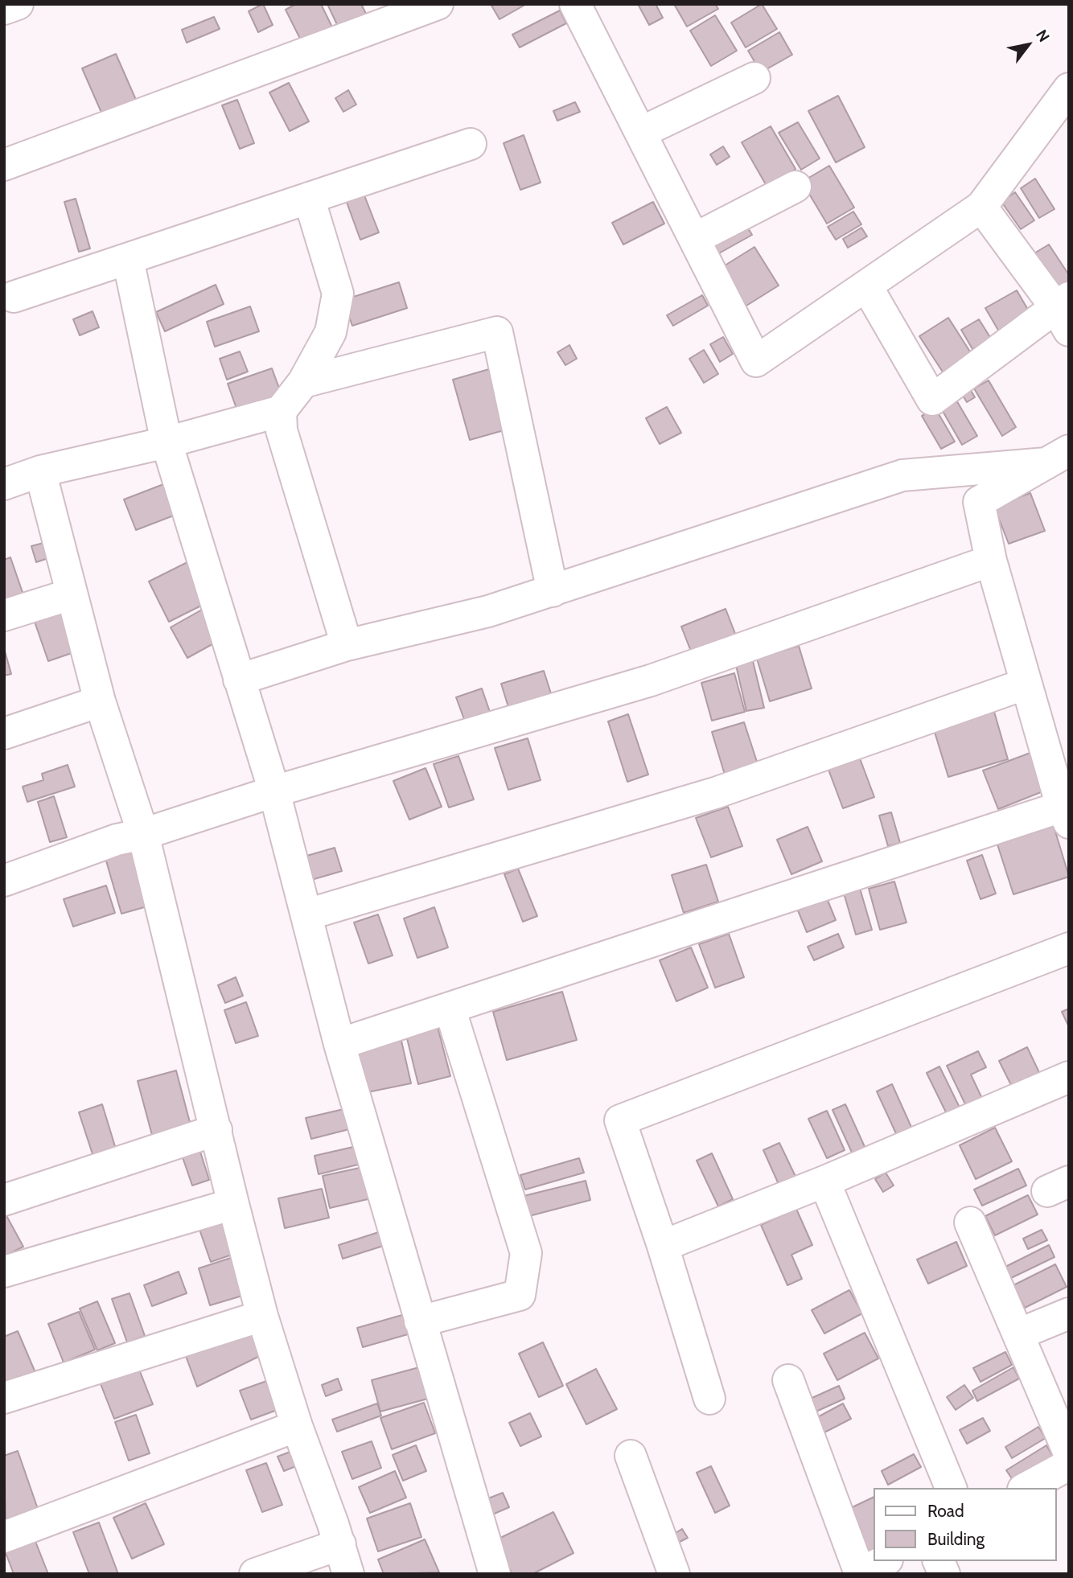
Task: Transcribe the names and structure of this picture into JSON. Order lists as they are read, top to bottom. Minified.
{"legend":["Road","Building"],"north":"top right"}
